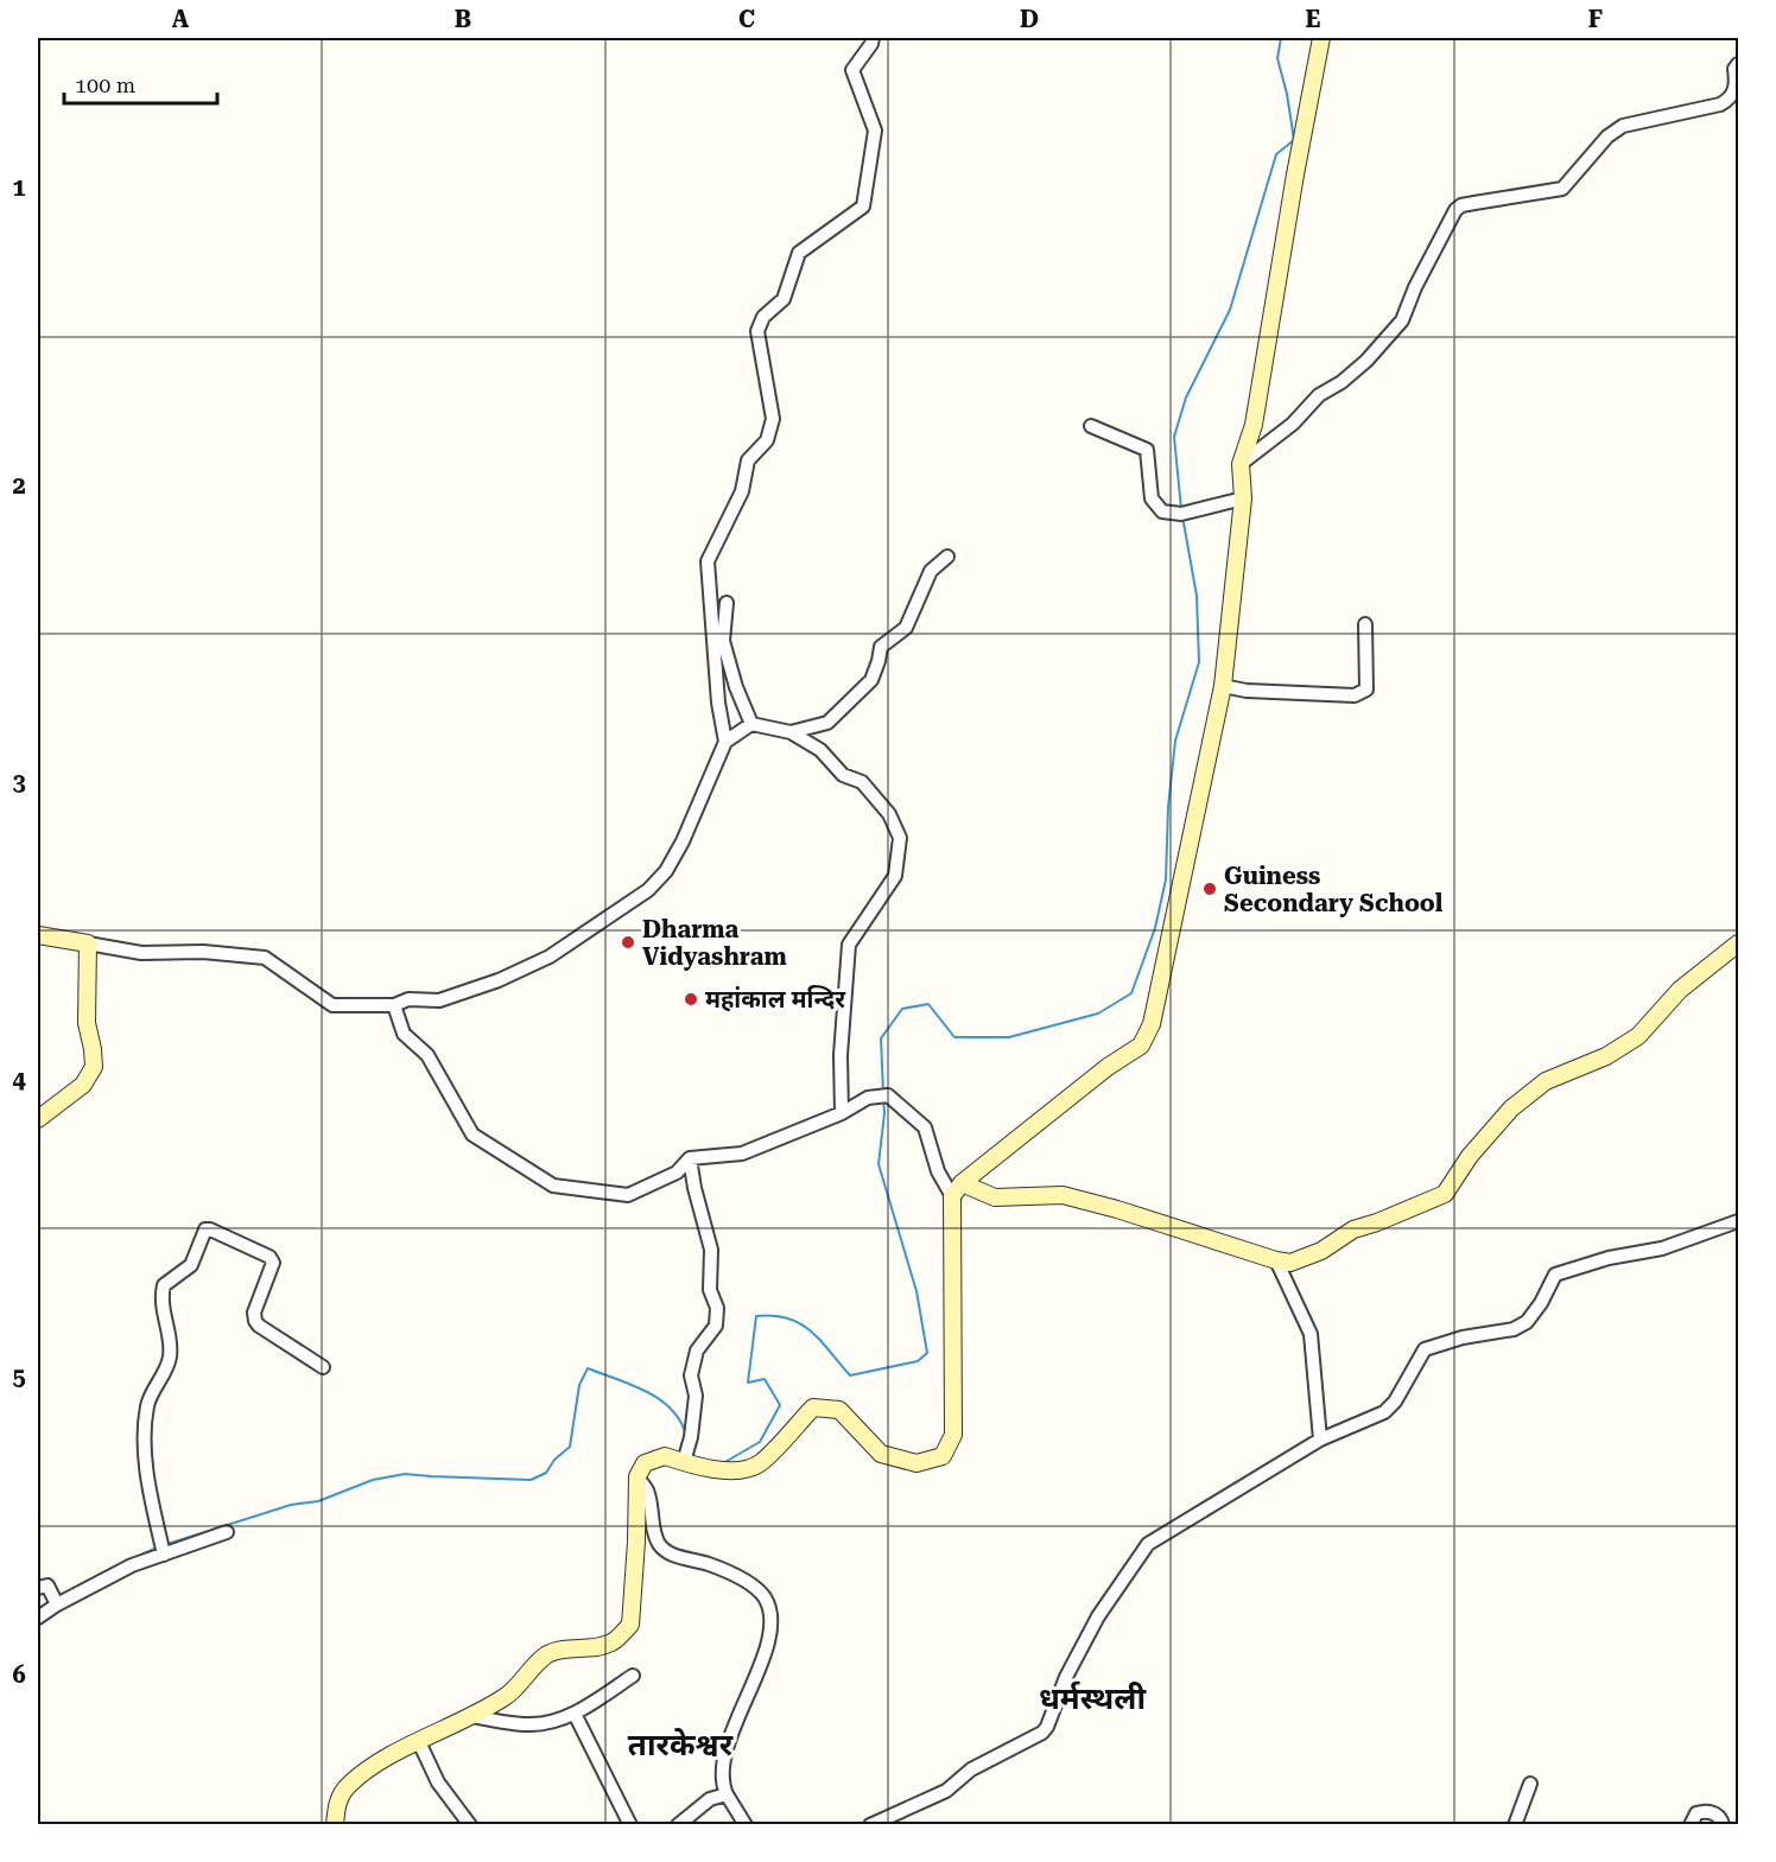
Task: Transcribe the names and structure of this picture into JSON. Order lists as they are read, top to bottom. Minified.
{"districts":["धर्मस्थली","तारकेश्वर"],"places":["Guiness Secondary School","Dharma Vidyashram","महांकाल मन्दिर"],"scale_bar":"100 m","grid":{"columns":["A","B","C","D","E","F"],"rows":["1","2","3","4","5","6"]}}
